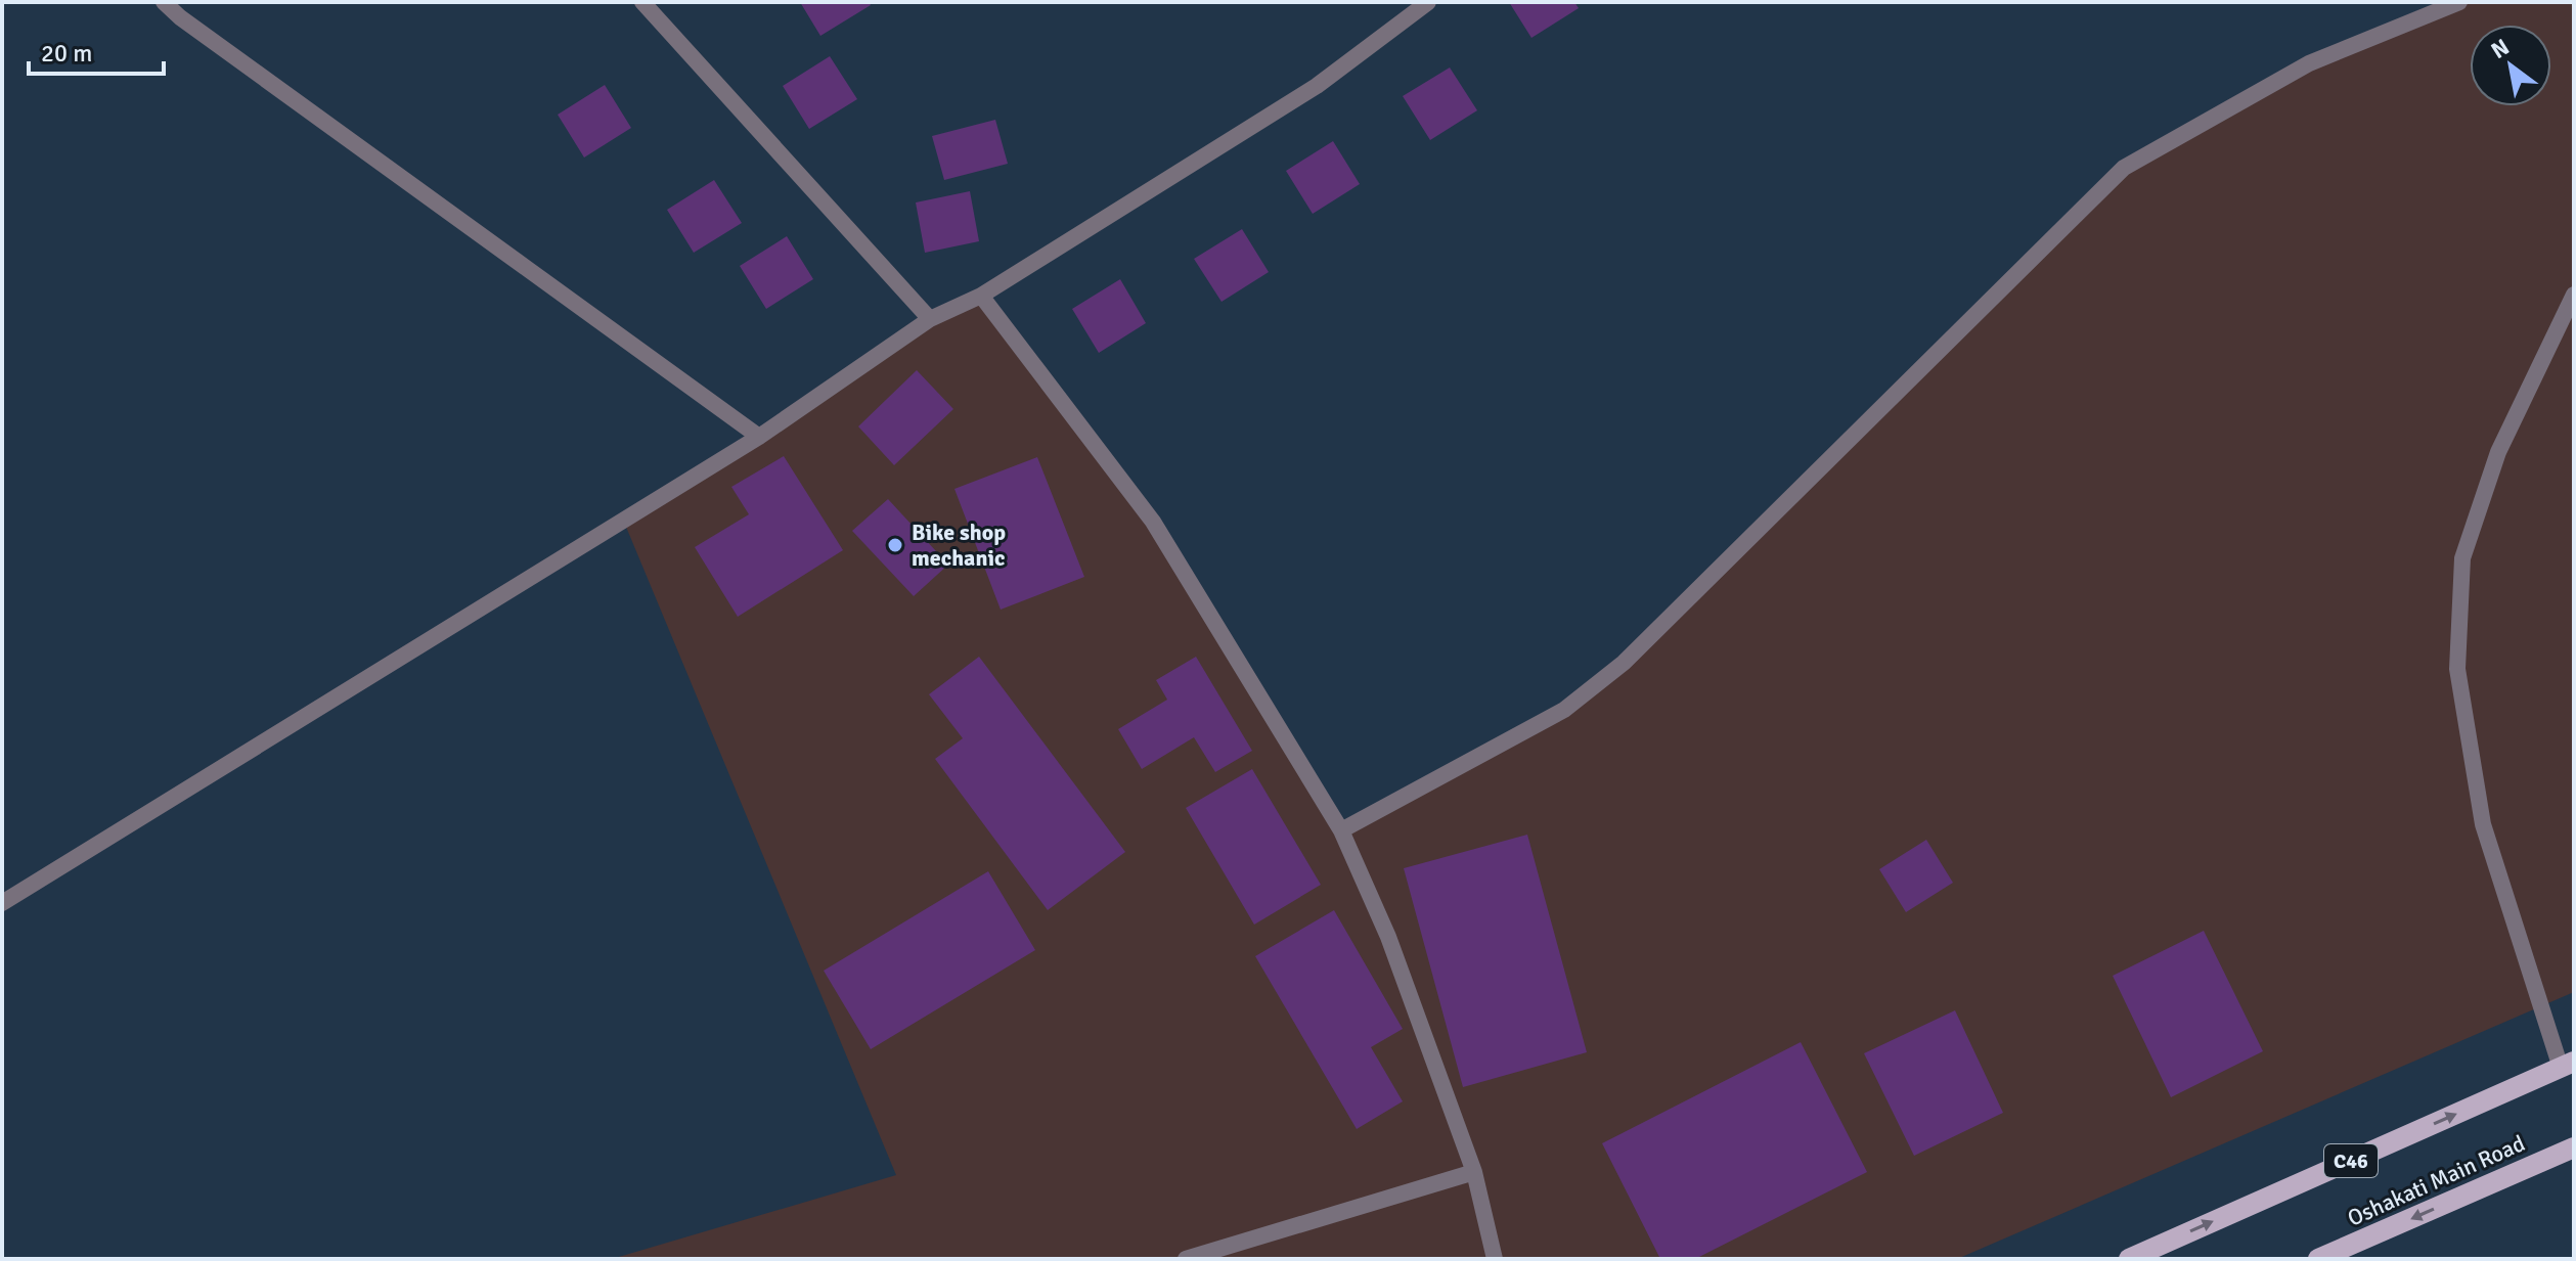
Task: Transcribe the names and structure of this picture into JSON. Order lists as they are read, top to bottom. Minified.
{"streets":{"main road":["C46","Oshakati Main Road"]},"places":["Bike shop mechanic"],"scale_bar":"20 m","north":"top left"}
